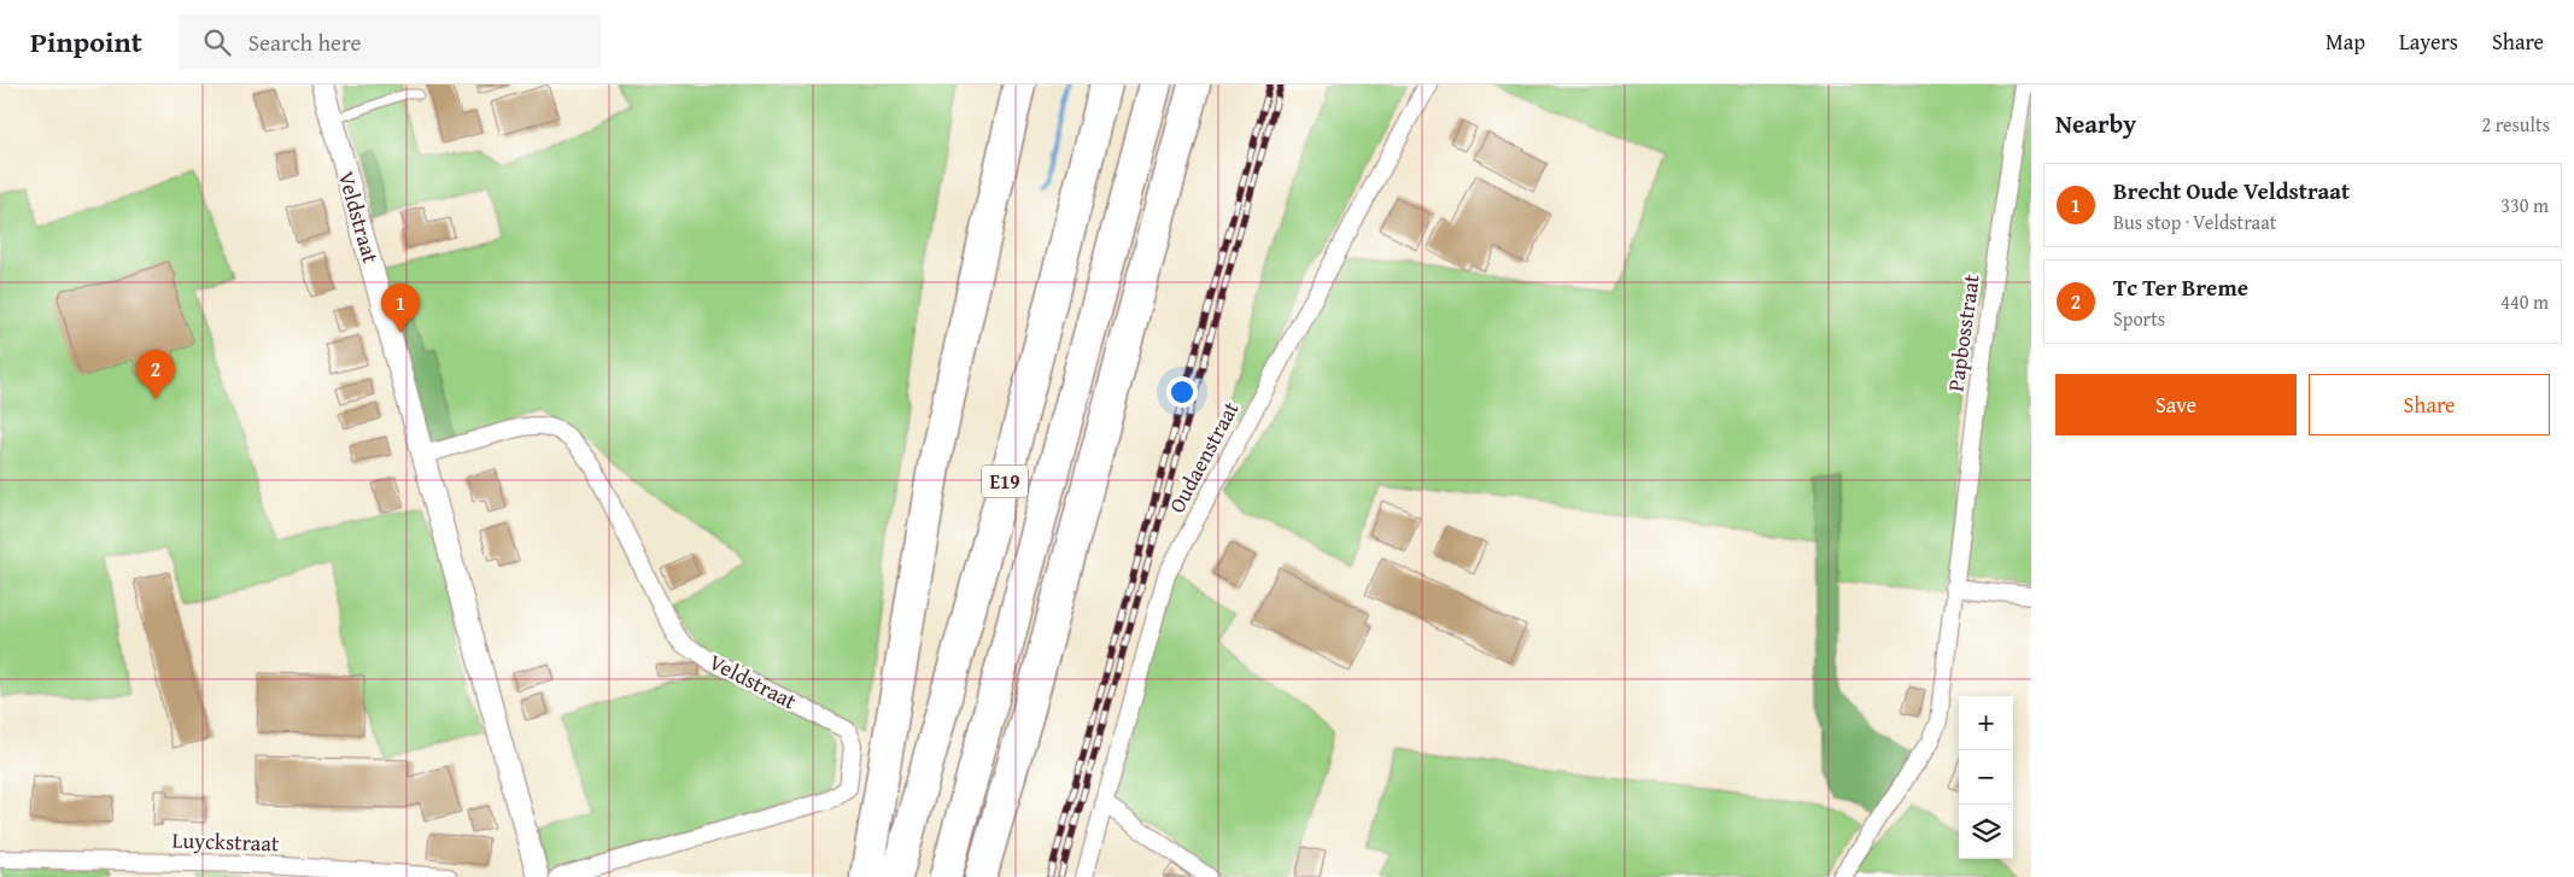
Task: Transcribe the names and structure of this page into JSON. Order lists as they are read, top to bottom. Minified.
{"streets":{"highway":["E19"],"street":["Veldstraat","Papbosstraat","Oudaenstraat","Luyckstraat"]},"page":{"header":"Pinpoint","search":"Search here","nav":["Map","Layers","Share"],"heading":["Nearby","2 results"],"list":[{"mark":"1","name":"Brecht Oude Veldstraat","note":"Bus stop · Veldstraat","value":"330 m"},{"mark":"2","name":"Tc Ter Breme","note":"Sports","value":"440 m"}],"pins":["1","2"],"buttons":["Save","Share"],"map_buttons":["+","−"]}}
